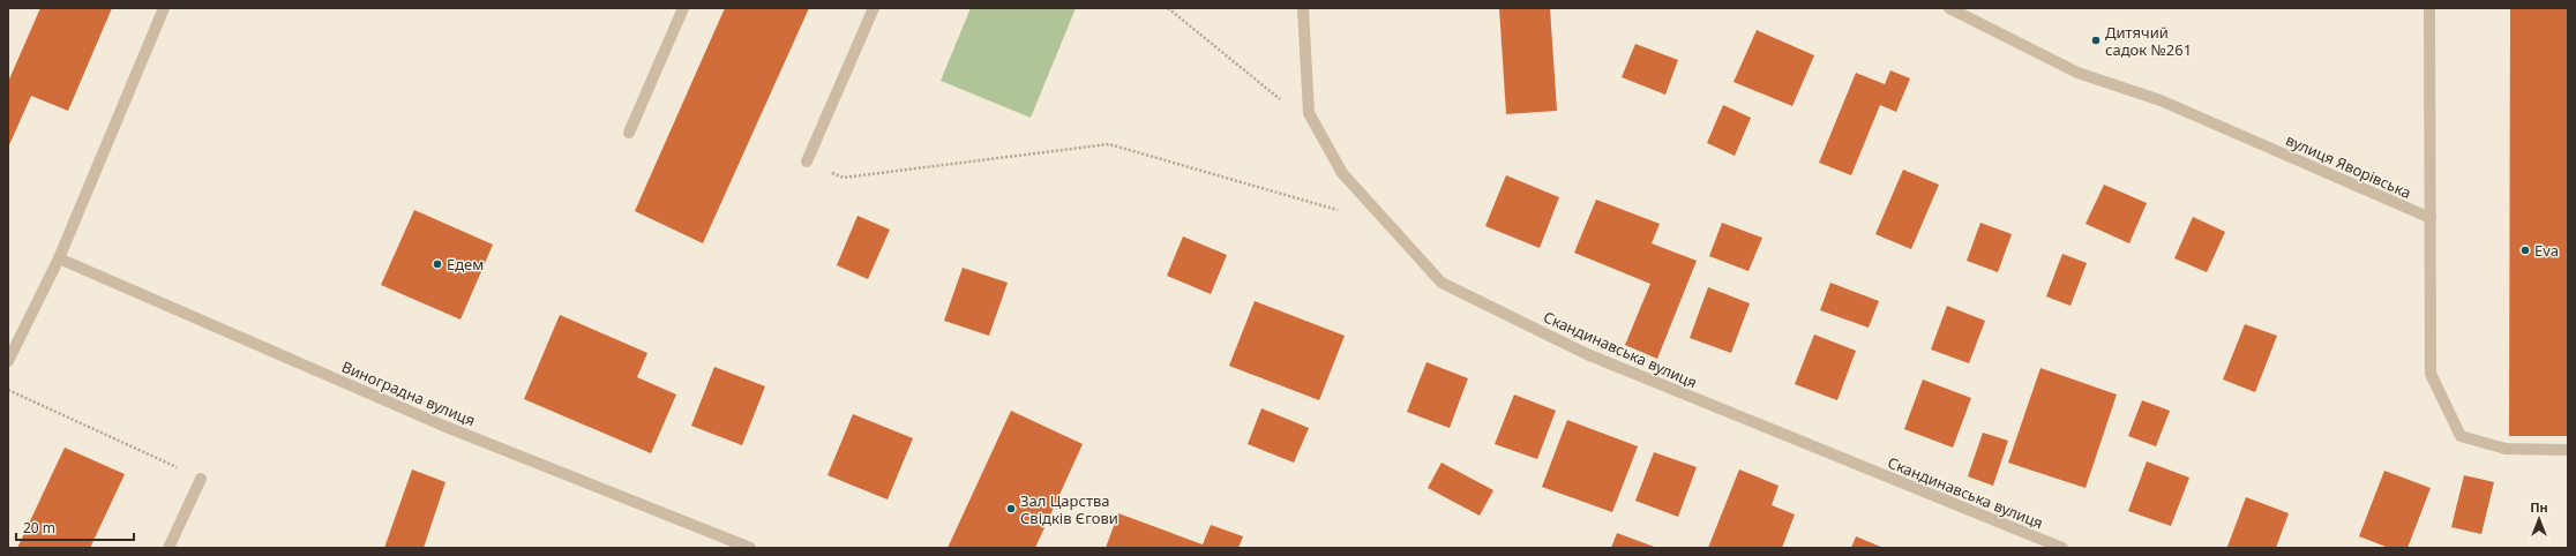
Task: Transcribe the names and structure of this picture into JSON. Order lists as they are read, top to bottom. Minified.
{"streets":{"street":["вулиця Яворівська","Скандинавська вулиця","Виноградна вулиця"]},"places":["Дитячий садок №261","Eva","Едем","Зал Царства Свідків Єгови"],"scale_bar":"20 m","north":"top"}
